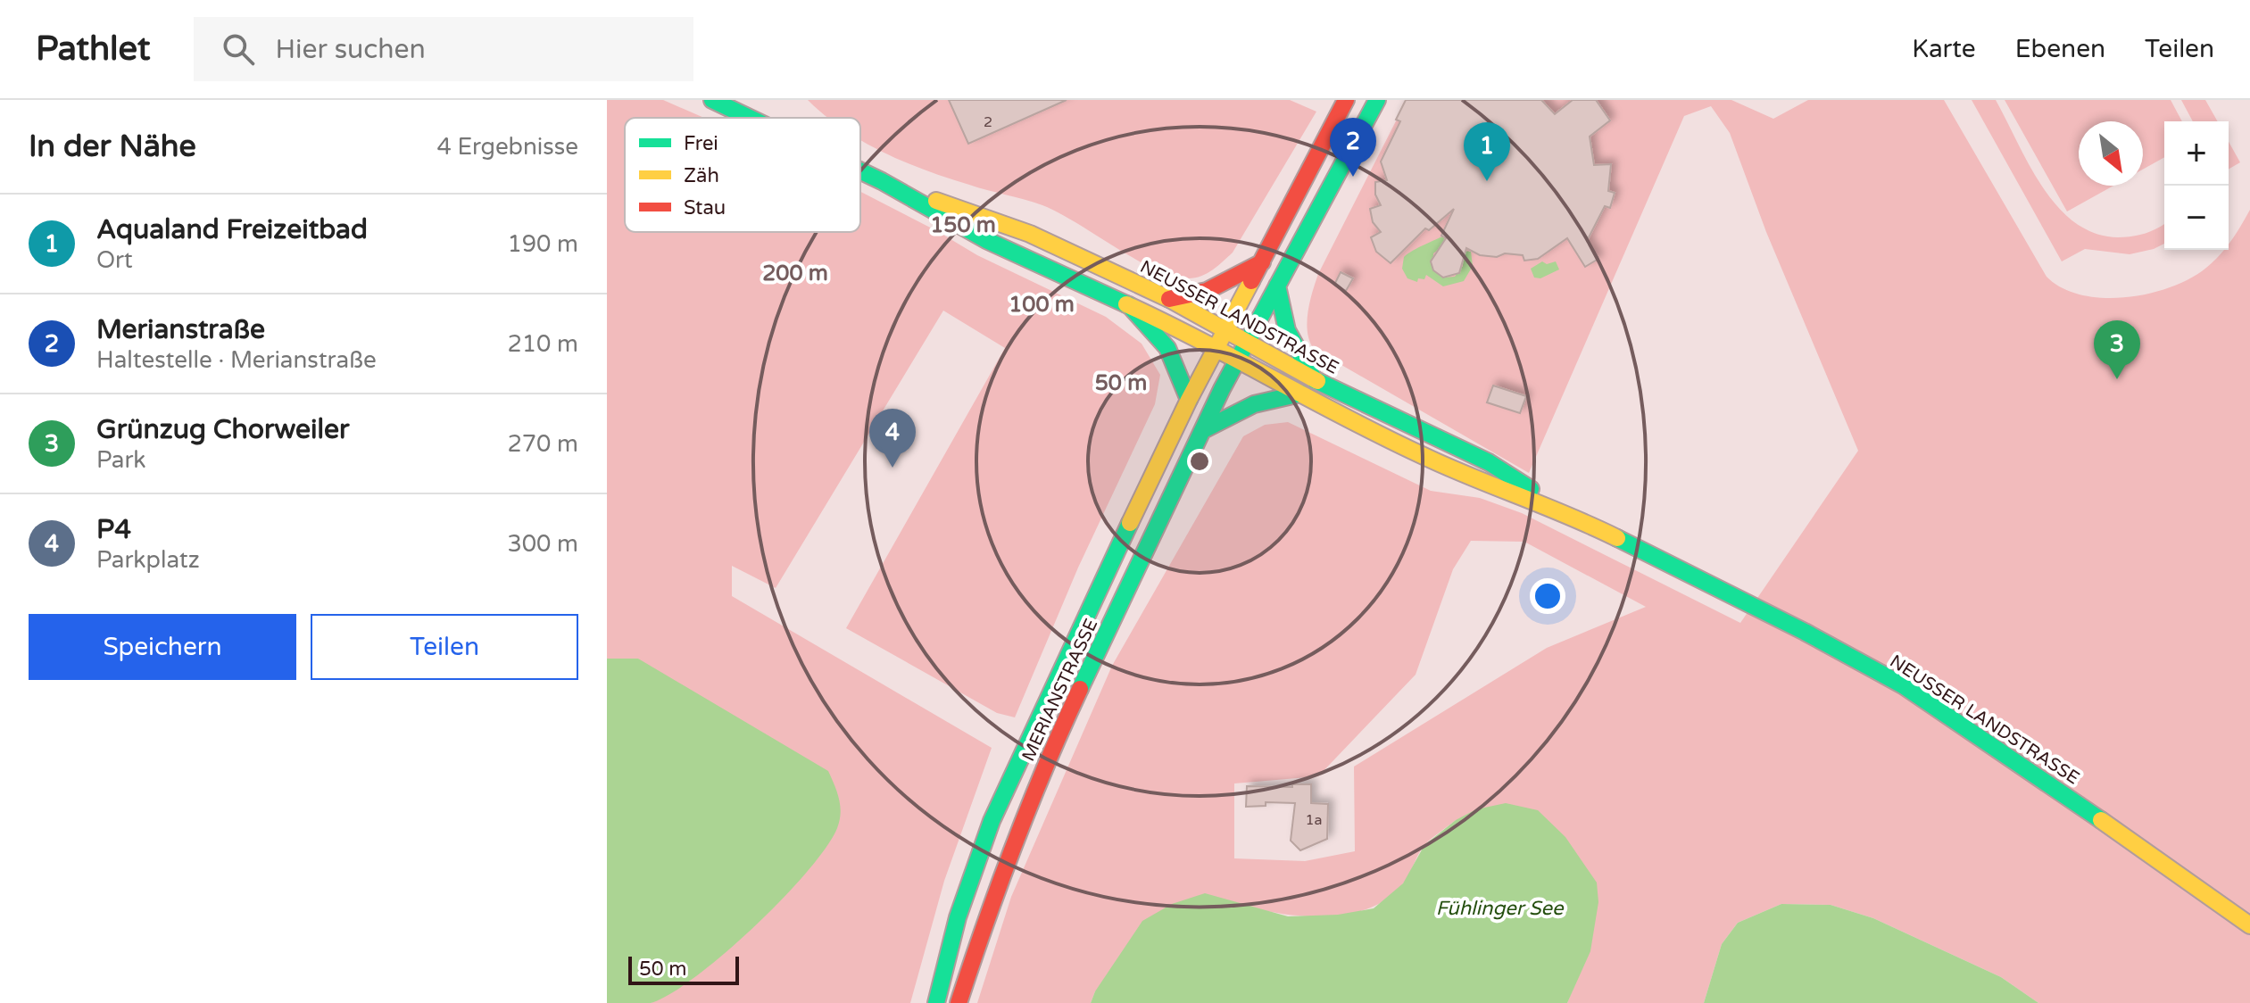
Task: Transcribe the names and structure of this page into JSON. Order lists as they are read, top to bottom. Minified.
{"streets":{"main road":["NEUSSER LANDSTRASSE","MERIANSTRASSE"]},"crossings":[["NEUSSER LANDSTRASSE","MERIANSTRASSE"]],"water":["Fühlinger See"],"house_numbers":["2","1a"],"legend":["Frei","Zäh","Stau"],"scale_bar":"50 m","north":"bottom right","page":{"header":"Pathlet","search":"Hier suchen","nav":["Karte","Ebenen","Teilen"],"heading":["In der Nähe","4 Ergebnisse"],"pins":["2","1","3","4"],"map_buttons":["+","−"],"list":[{"mark":"1","name":"Aqualand Freizeitbad","note":"Ort","value":"190 m"},{"mark":"2","name":"Merianstraße","note":"Haltestelle · Merianstraße","value":"210 m"},{"mark":"3","name":"Grünzug Chorweiler","note":"Park","value":"270 m"},{"mark":"4","name":"P4","note":"Parkplatz","value":"300 m"}],"buttons":["Speichern","Teilen"],"scale":"50 m"},"rings":["150 m","200 m","100 m","50 m"]}
